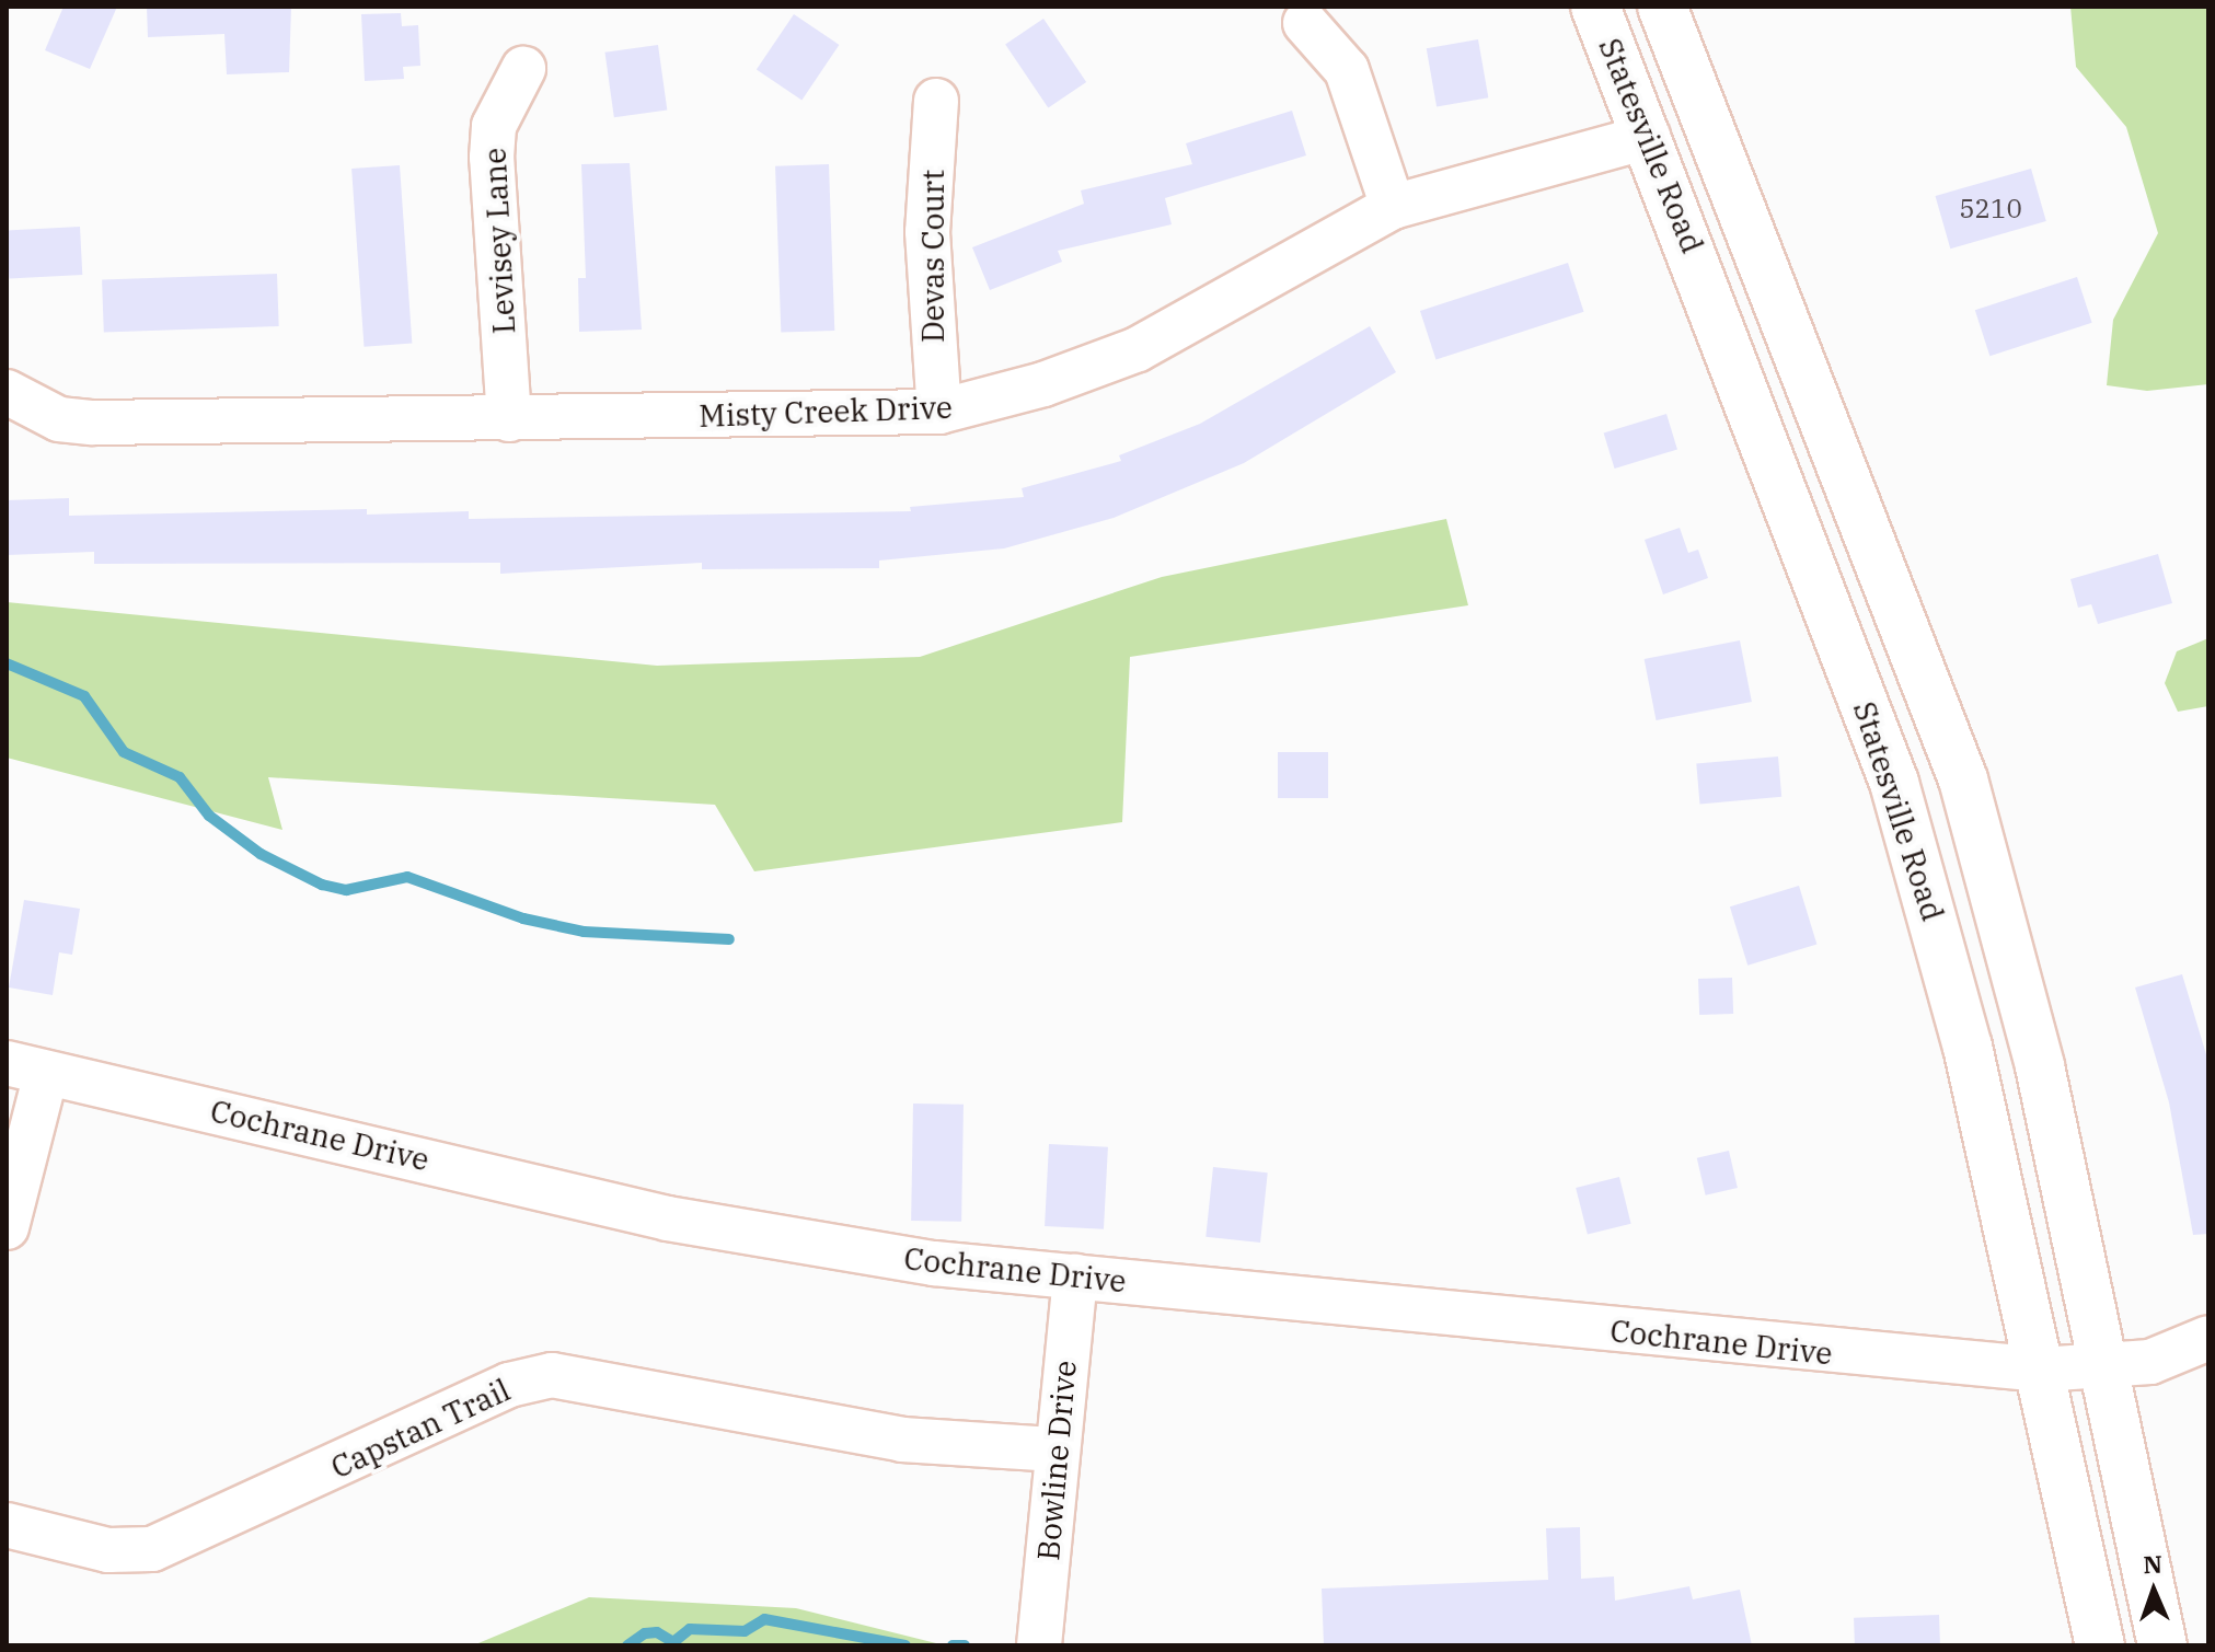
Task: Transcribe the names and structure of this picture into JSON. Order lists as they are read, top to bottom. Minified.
{"streets":{"main road":["Statesville Road"],"street":["Levisey Lane","Devas Court","Misty Creek Drive","Cochrane Drive","Capstan Trail","Bowline Drive"]},"crossings":[["Statesville Road","Misty Creek Drive"],["Statesville Road","Cochrane Drive"],["Levisey Lane","Misty Creek Drive"],["Devas Court","Misty Creek Drive"],["Cochrane Drive","Bowline Drive"],["Capstan Trail","Bowline Drive"]],"house_numbers":["5210"],"north":"top"}
